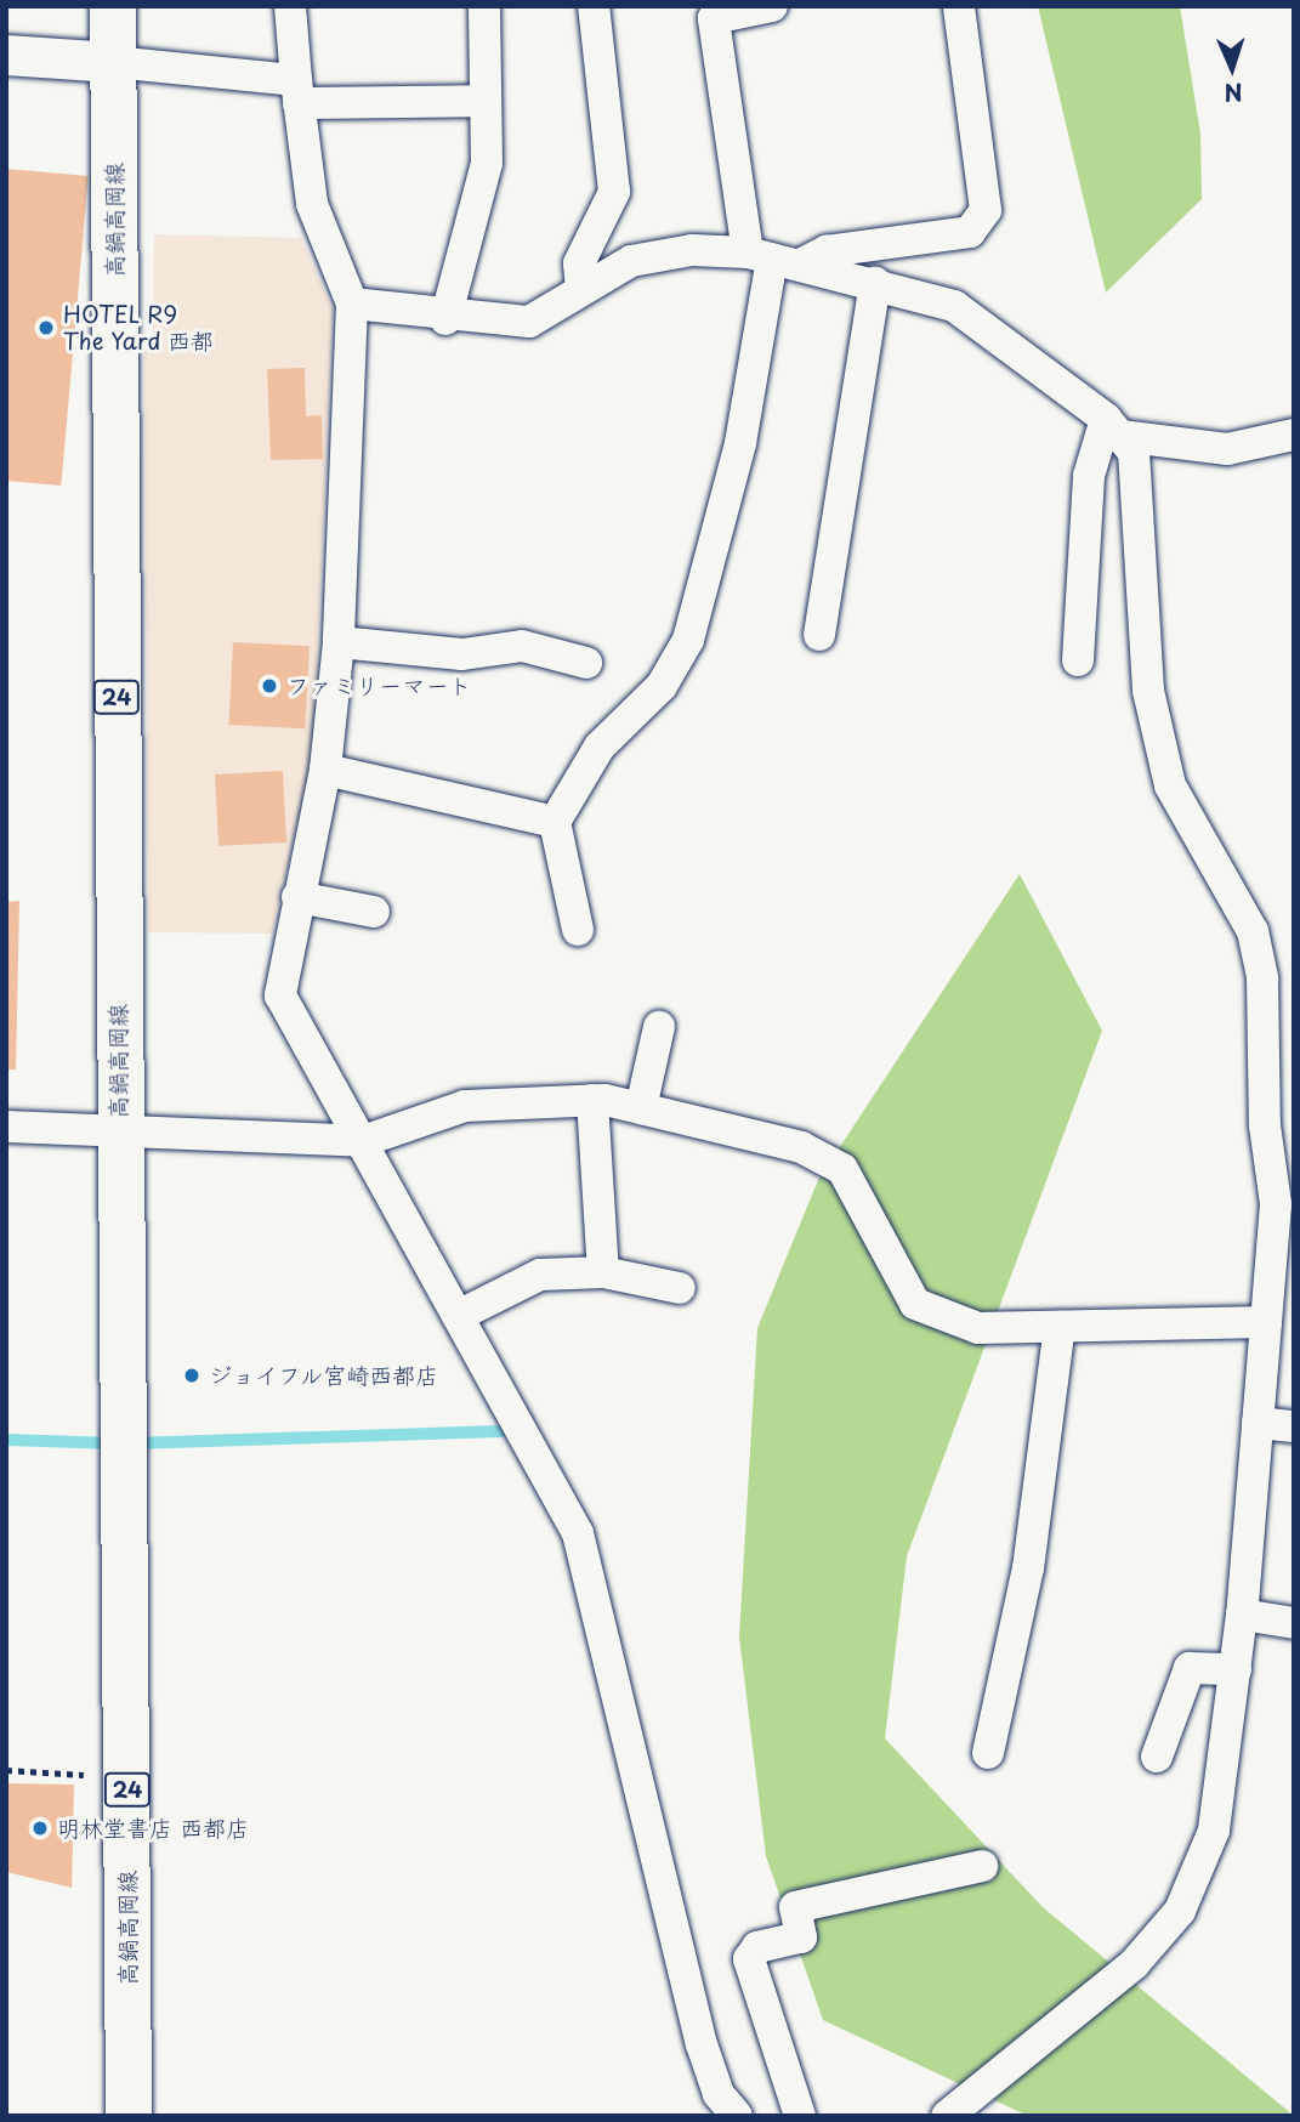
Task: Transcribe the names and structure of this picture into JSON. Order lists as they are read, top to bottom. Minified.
{"streets":{"main road":["高鍋高岡線","24"]},"places":["HOTEL R9 The Yard 西都","ファミリーマート","ジョイフル宮崎西都店","明林堂書店 西都店"],"north":"bottom"}
